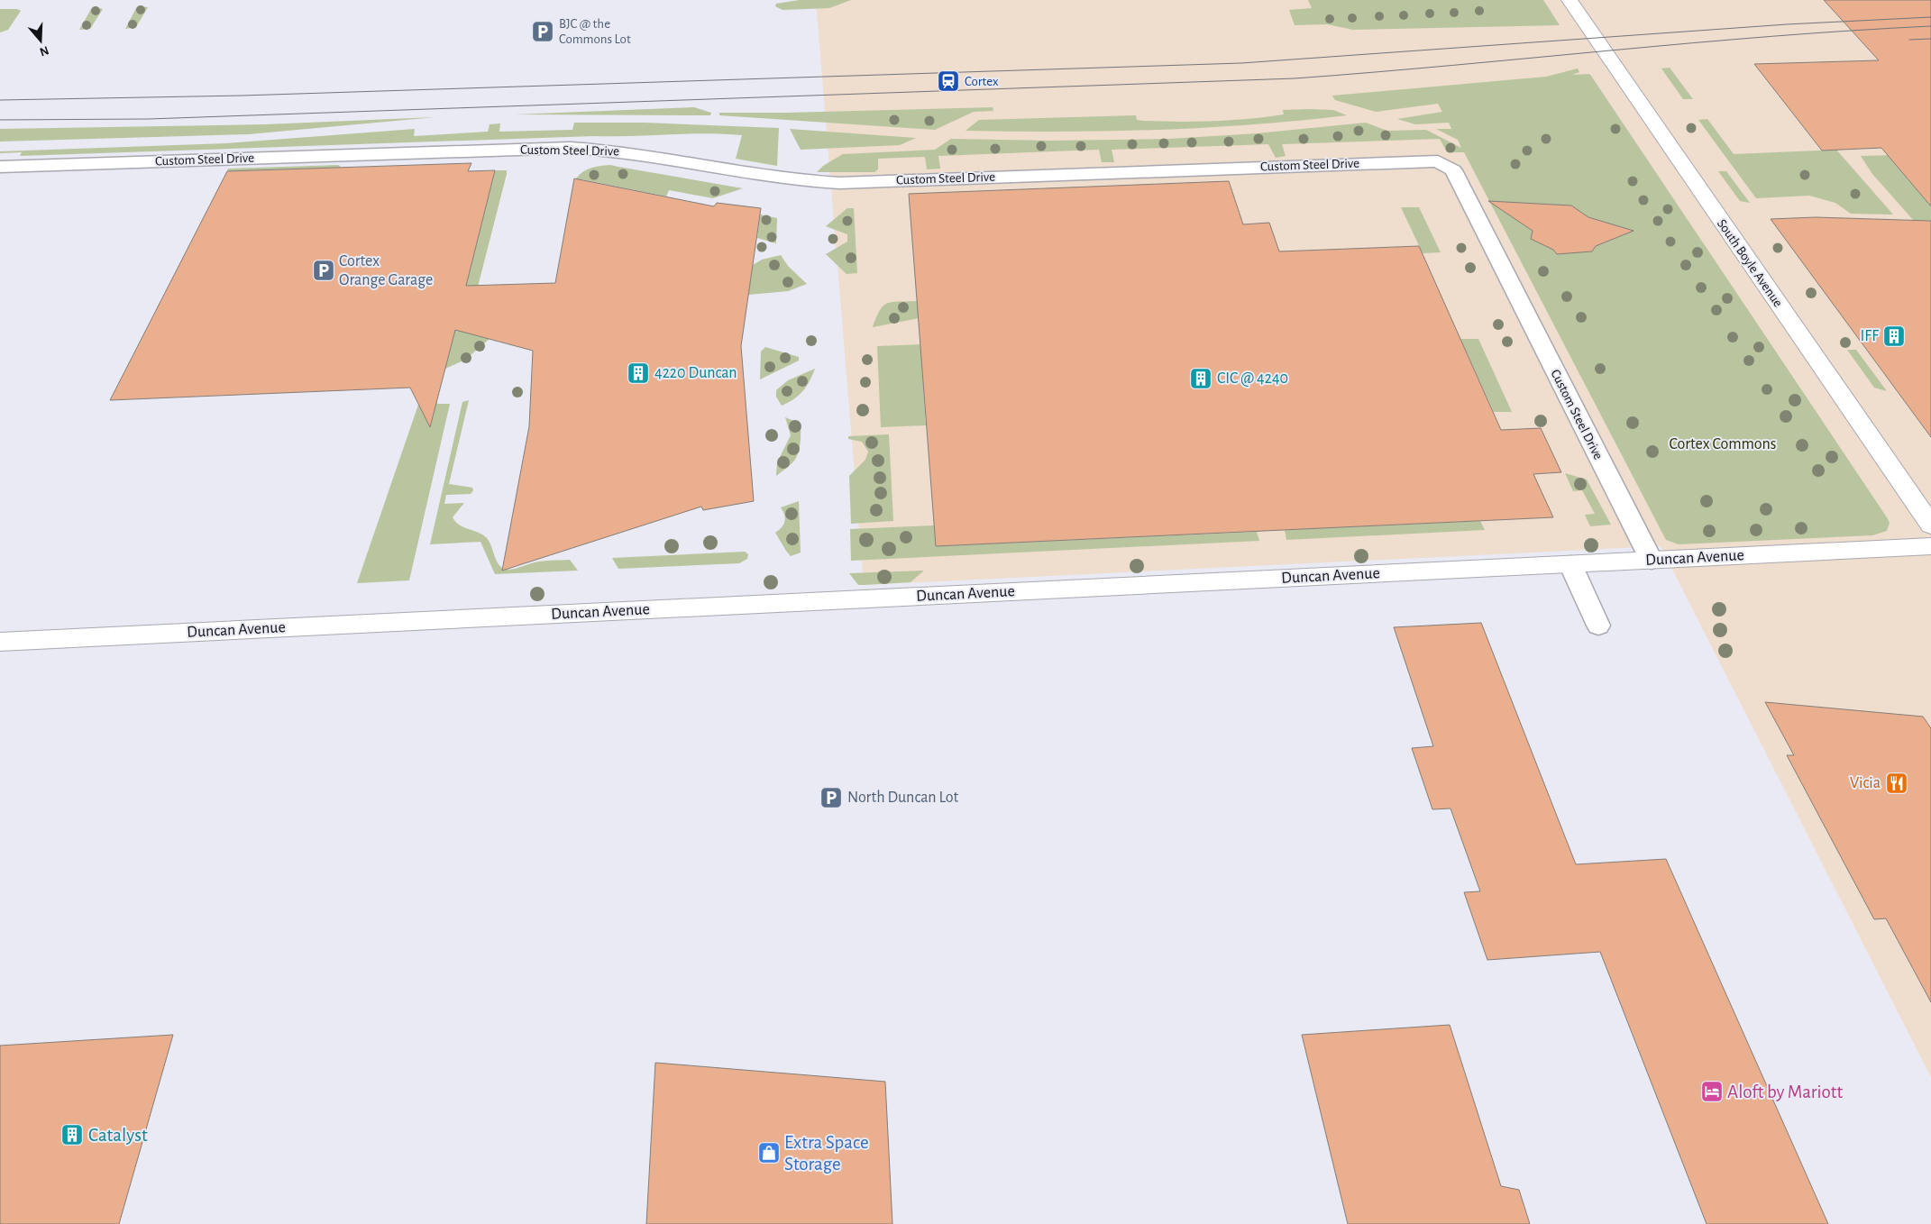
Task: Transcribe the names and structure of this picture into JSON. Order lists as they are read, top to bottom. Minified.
{"streets":{"street":["South Boyle Avenue","Duncan Avenue"],"lane":["Custom Steel Drive"]},"crossings":[["Custom Steel Drive","Duncan Avenue"]],"parks":["Cortex Commons"],"places":{"parking":["BJC @ the Commons Lot","Cortex Orange Garage","North Duncan Lot"],"station":["Cortex"],"building":["IFF","4220 Duncan","CIC @ 4240","Catalyst"],"restaurant":["Vicia"],"hotel":["Aloft by Mariott"],"shop":["Extra Space Storage"]},"north":"bottom"}
